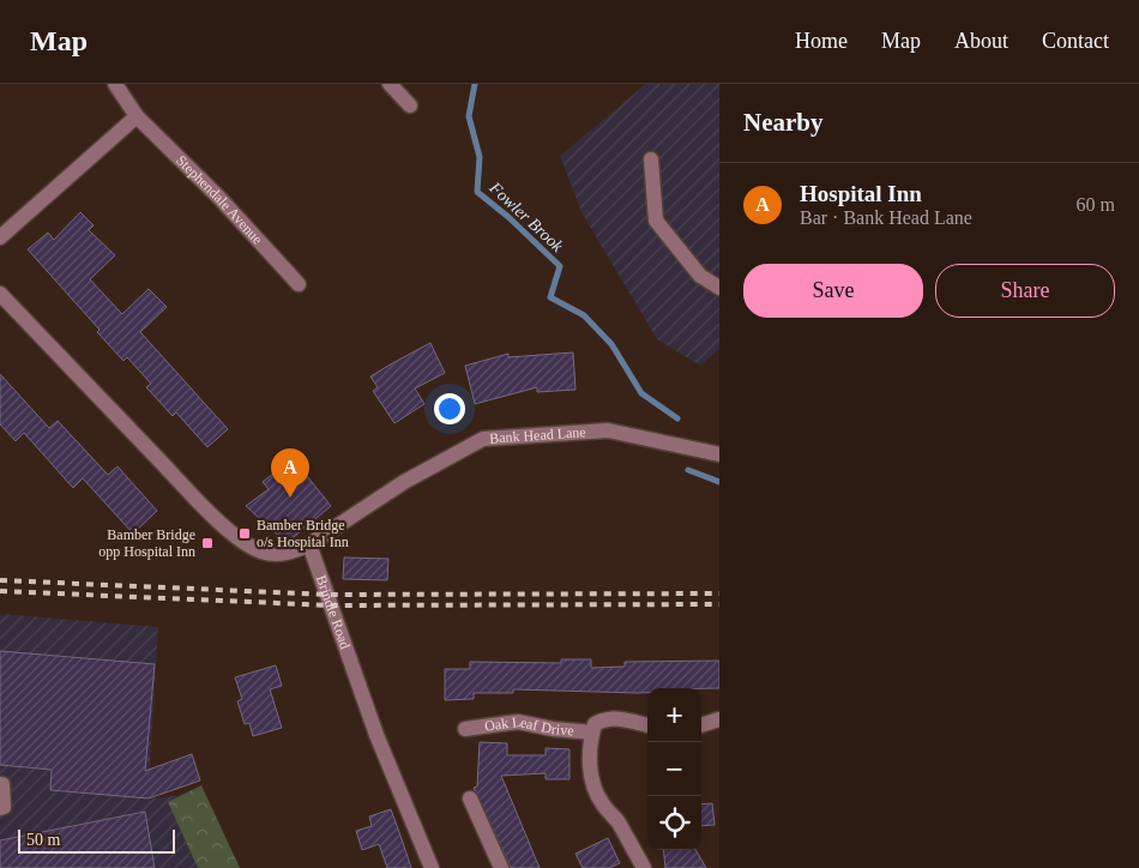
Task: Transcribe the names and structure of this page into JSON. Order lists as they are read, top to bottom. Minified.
{"streets":{"street":["Stephendale Avenue","Bank Head Lane","Brindle Road","Oak Leaf Drive"]},"crossings":[["Bank Head Lane","Brindle Road"]],"water":["Fowler Brook"],"places":{"transit":["Bamber Bridge o/s Hospital Inn","Bamber Bridge opp Hospital Inn"]},"scale_bar":"50 m","page":{"header":"Map","nav":["Home","Map","About","Contact"],"heading":"Nearby","list":[{"mark":"A","name":"Hospital Inn","note":"Bar · Bank Head Lane","value":"60 m"}],"buttons":["Save","Share"],"pins":"A","map_buttons":["+","−"],"scale":"50 m"}}
